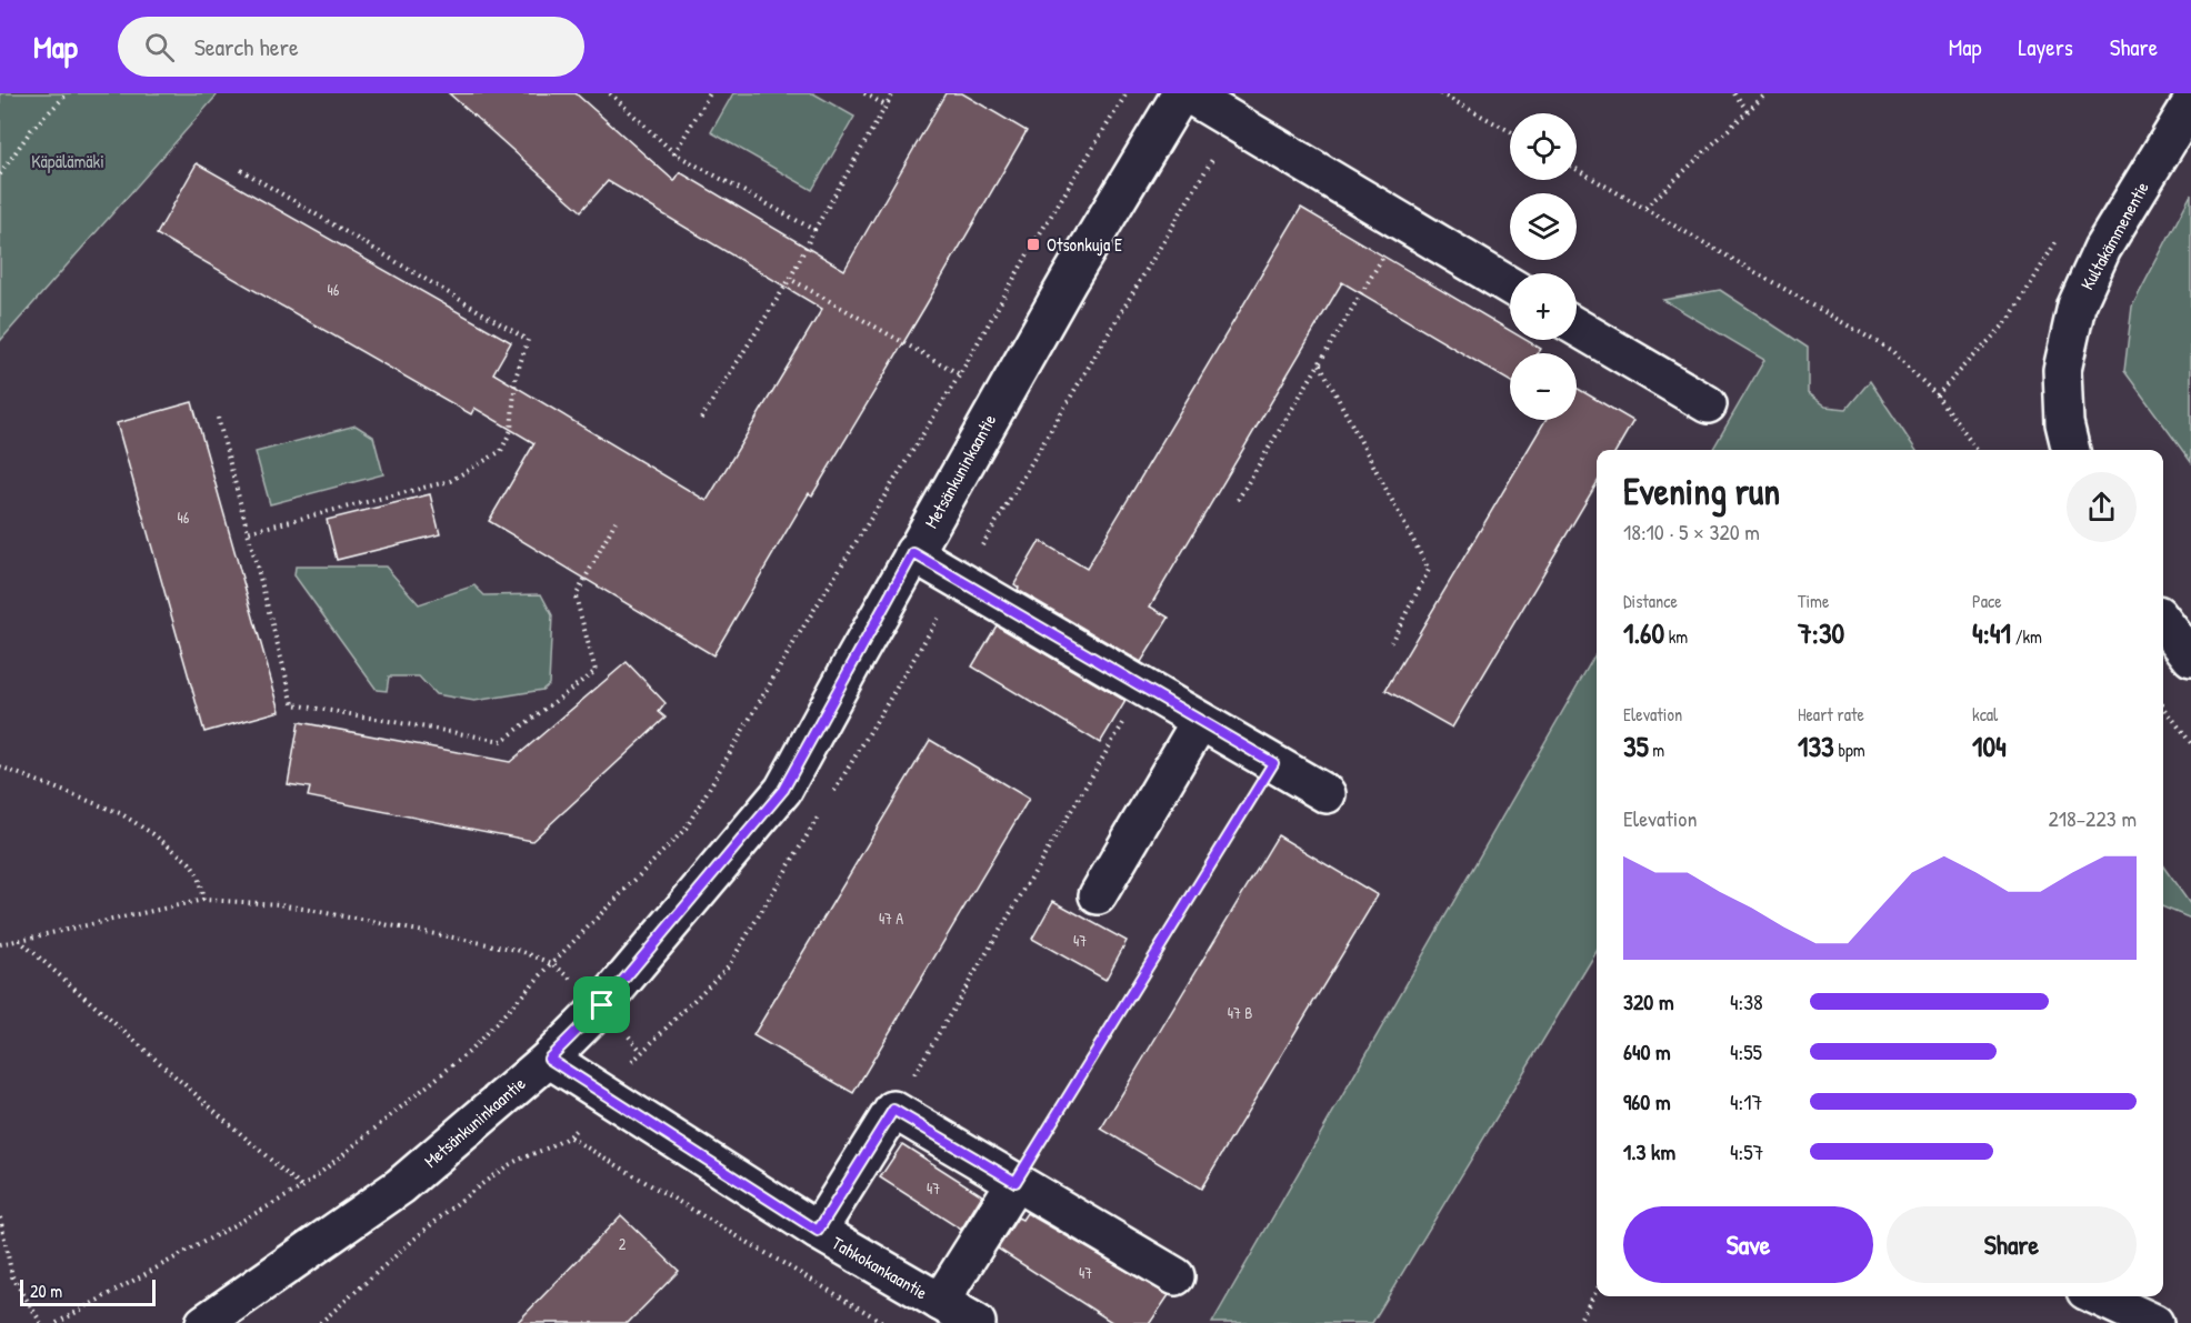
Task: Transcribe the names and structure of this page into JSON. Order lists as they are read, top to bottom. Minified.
{"streets":{"street":["Kultakämmenentie","Metsänkuninkaantie","Tahkokankaantie"]},"crossings":[["Metsänkuninkaantie","Tahkokankaantie"]],"parks":["Käpälämäki"],"places":{"transit":["Otsonkuja E"]},"house_numbers":["46","46","47 A","47","47 B","47","2","47"],"scale_bar":"20 m","page":{"header":"Map","search":"Search here","nav":["Map","Layers","Share"],"map_buttons":["+","−"],"heading":["Evening run","18:10 · 5 × 320 m"],"stats":[["Distance","1.60 km"],["Time","7:30"],["Pace","4:41 /km"],["Elevation","35 m"],["Heart rate","133 bpm"],["kcal","104"]],"chart":["Elevation","218–223 m"],"list":[{"name":"320 m","note":"4:38"},{"name":"640 m","note":"4:55"},{"name":"960 m","note":"4:17"},{"name":"1.3 km","note":"4:57"}],"buttons":["Save","Share"],"scale":"20 m"}}
